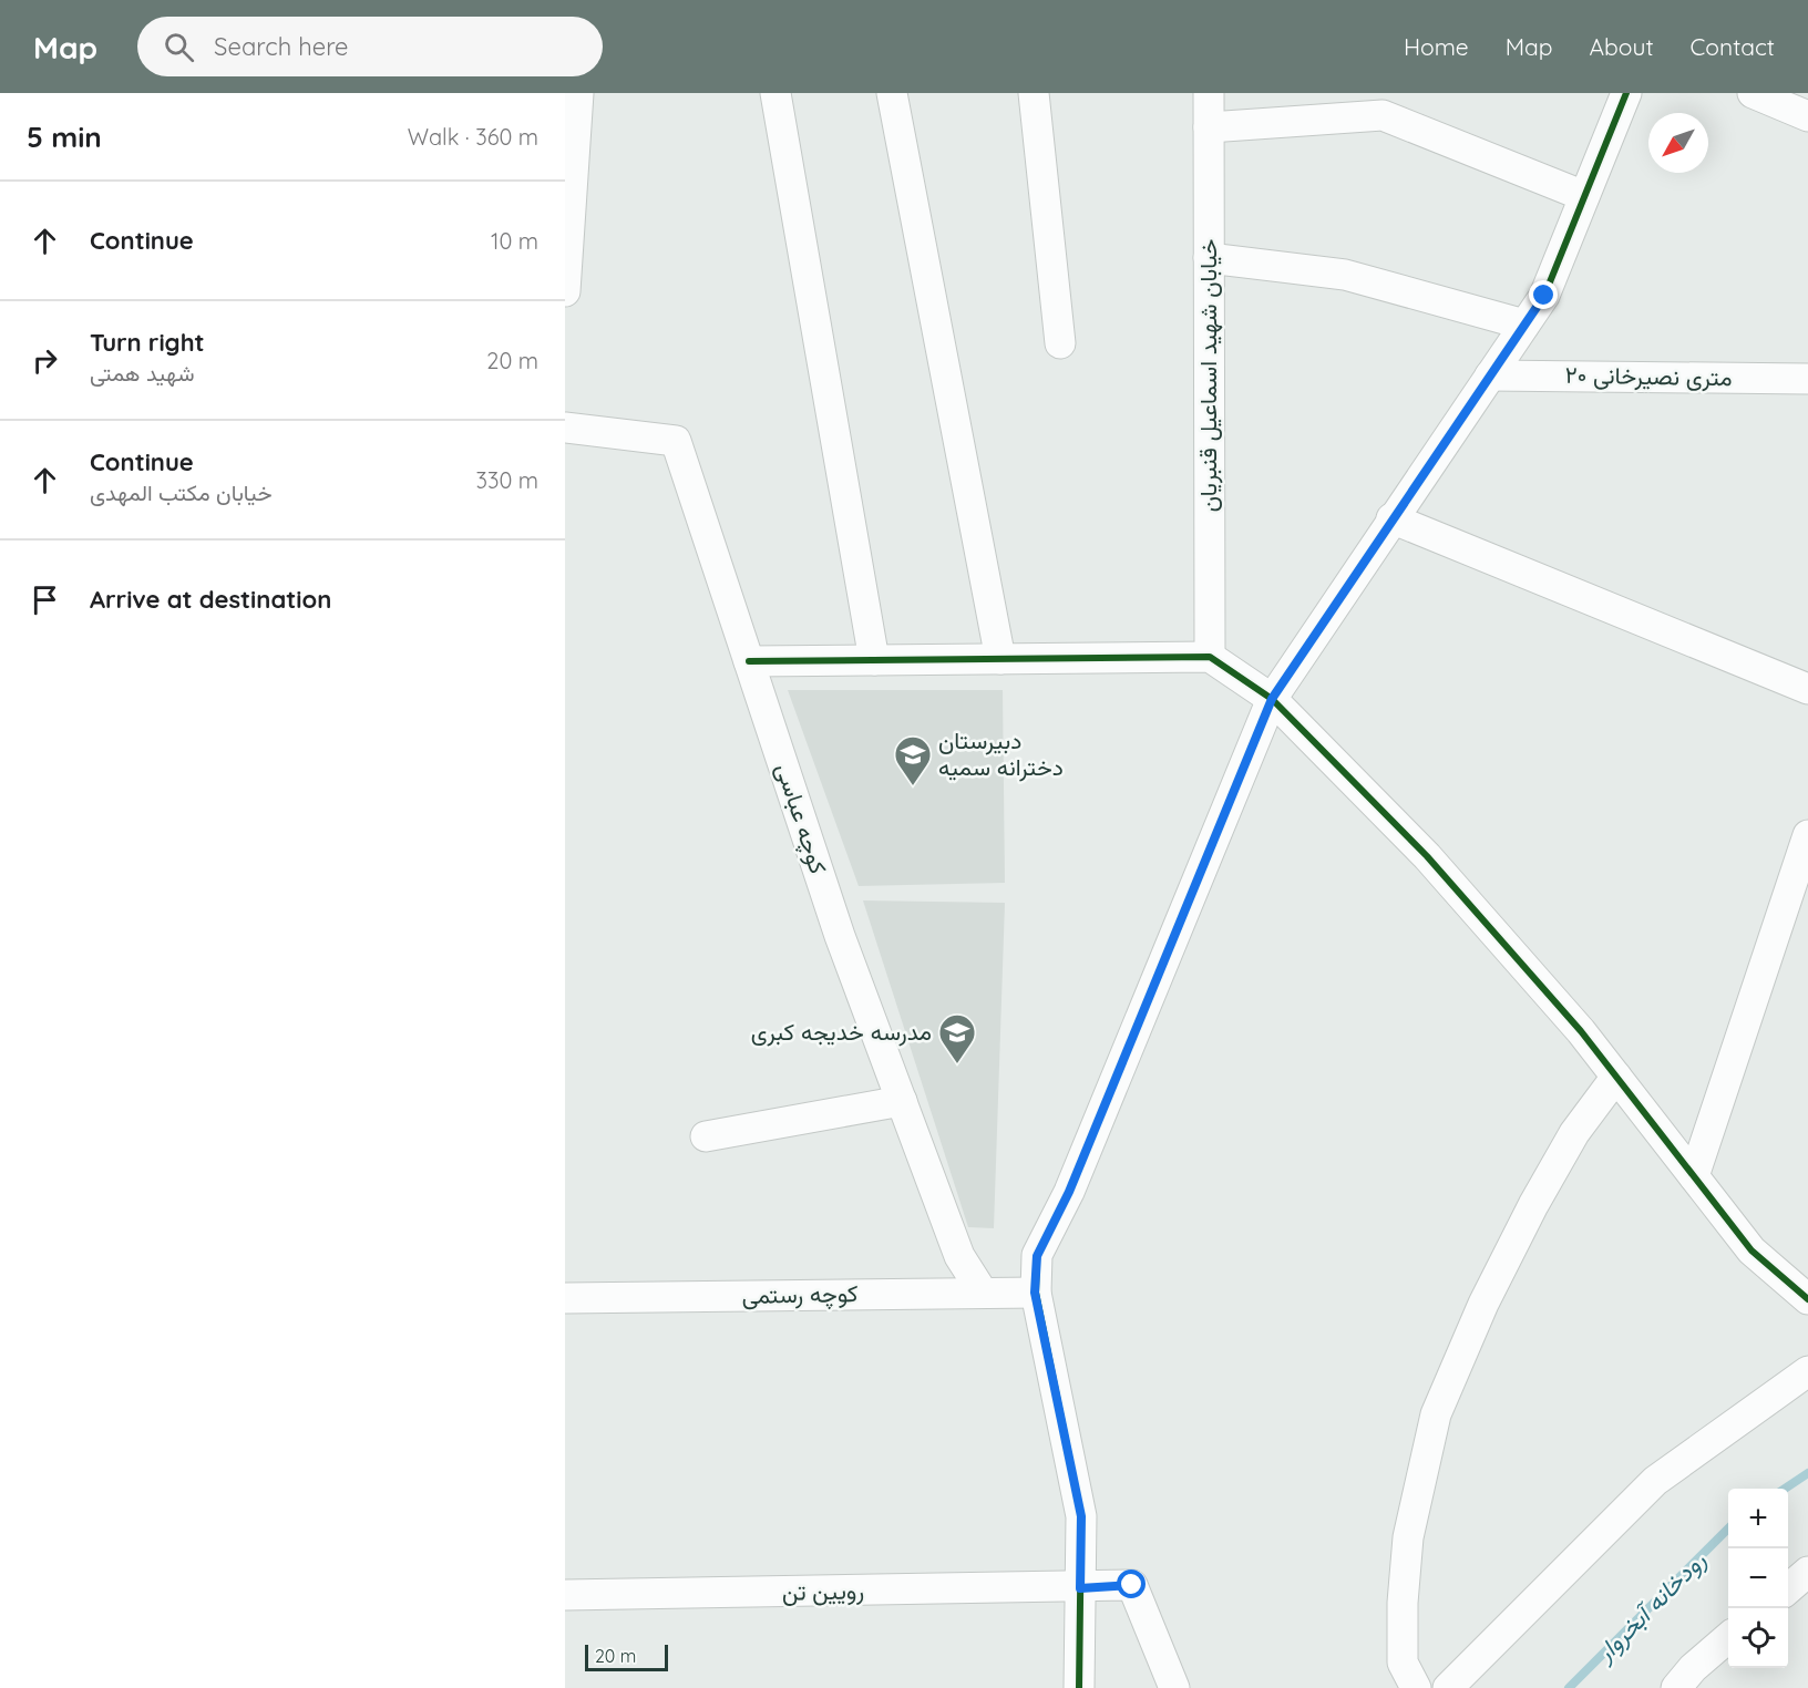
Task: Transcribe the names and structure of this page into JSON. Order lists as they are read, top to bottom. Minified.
{"streets":{"street":["خیابان شهید اسماعیل قنبریان","۲۰ متری نصیرخانی","کوچه عباسی","کوچه رستمی","رویین تن"]},"crossings":[["کوچه عباسی","کوچه رستمی"]],"water":["رودخانه آبخروار"],"places":{"school or university":["دبیرستان دخترانه سمیه","مدرسه خدیجه کبری"]},"scale_bar":"20 m","north":"bottom left","page":{"header":"Map","search":"Search here","nav":["Home","Map","About","Contact"],"heading":["5 min","Walk · 360 m"],"list":[["Continue","10 m"],["Turn right","شهید همتی","20 m"],["Continue","خیابان مکتب المهدی","330 m"],"Arrive at destination"],"map_buttons":["+","−"],"scale":"20 m"}}
